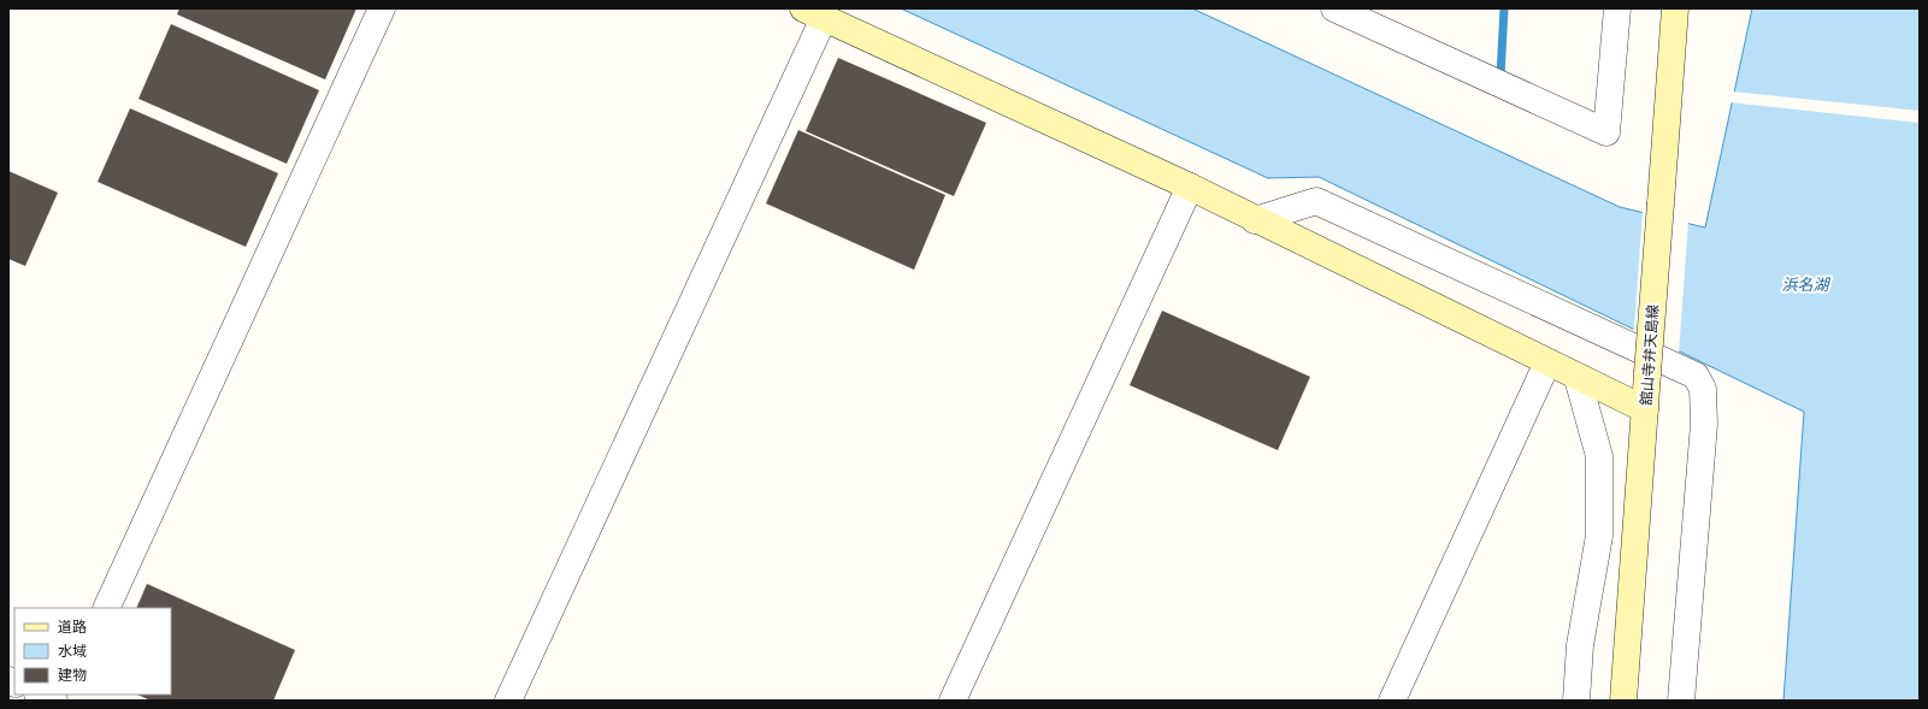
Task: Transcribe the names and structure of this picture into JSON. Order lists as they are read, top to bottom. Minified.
{"streets":{"street":["舘山寺弁天島線"]},"water":["浜名湖"],"legend":["道路","水域","建物"]}
